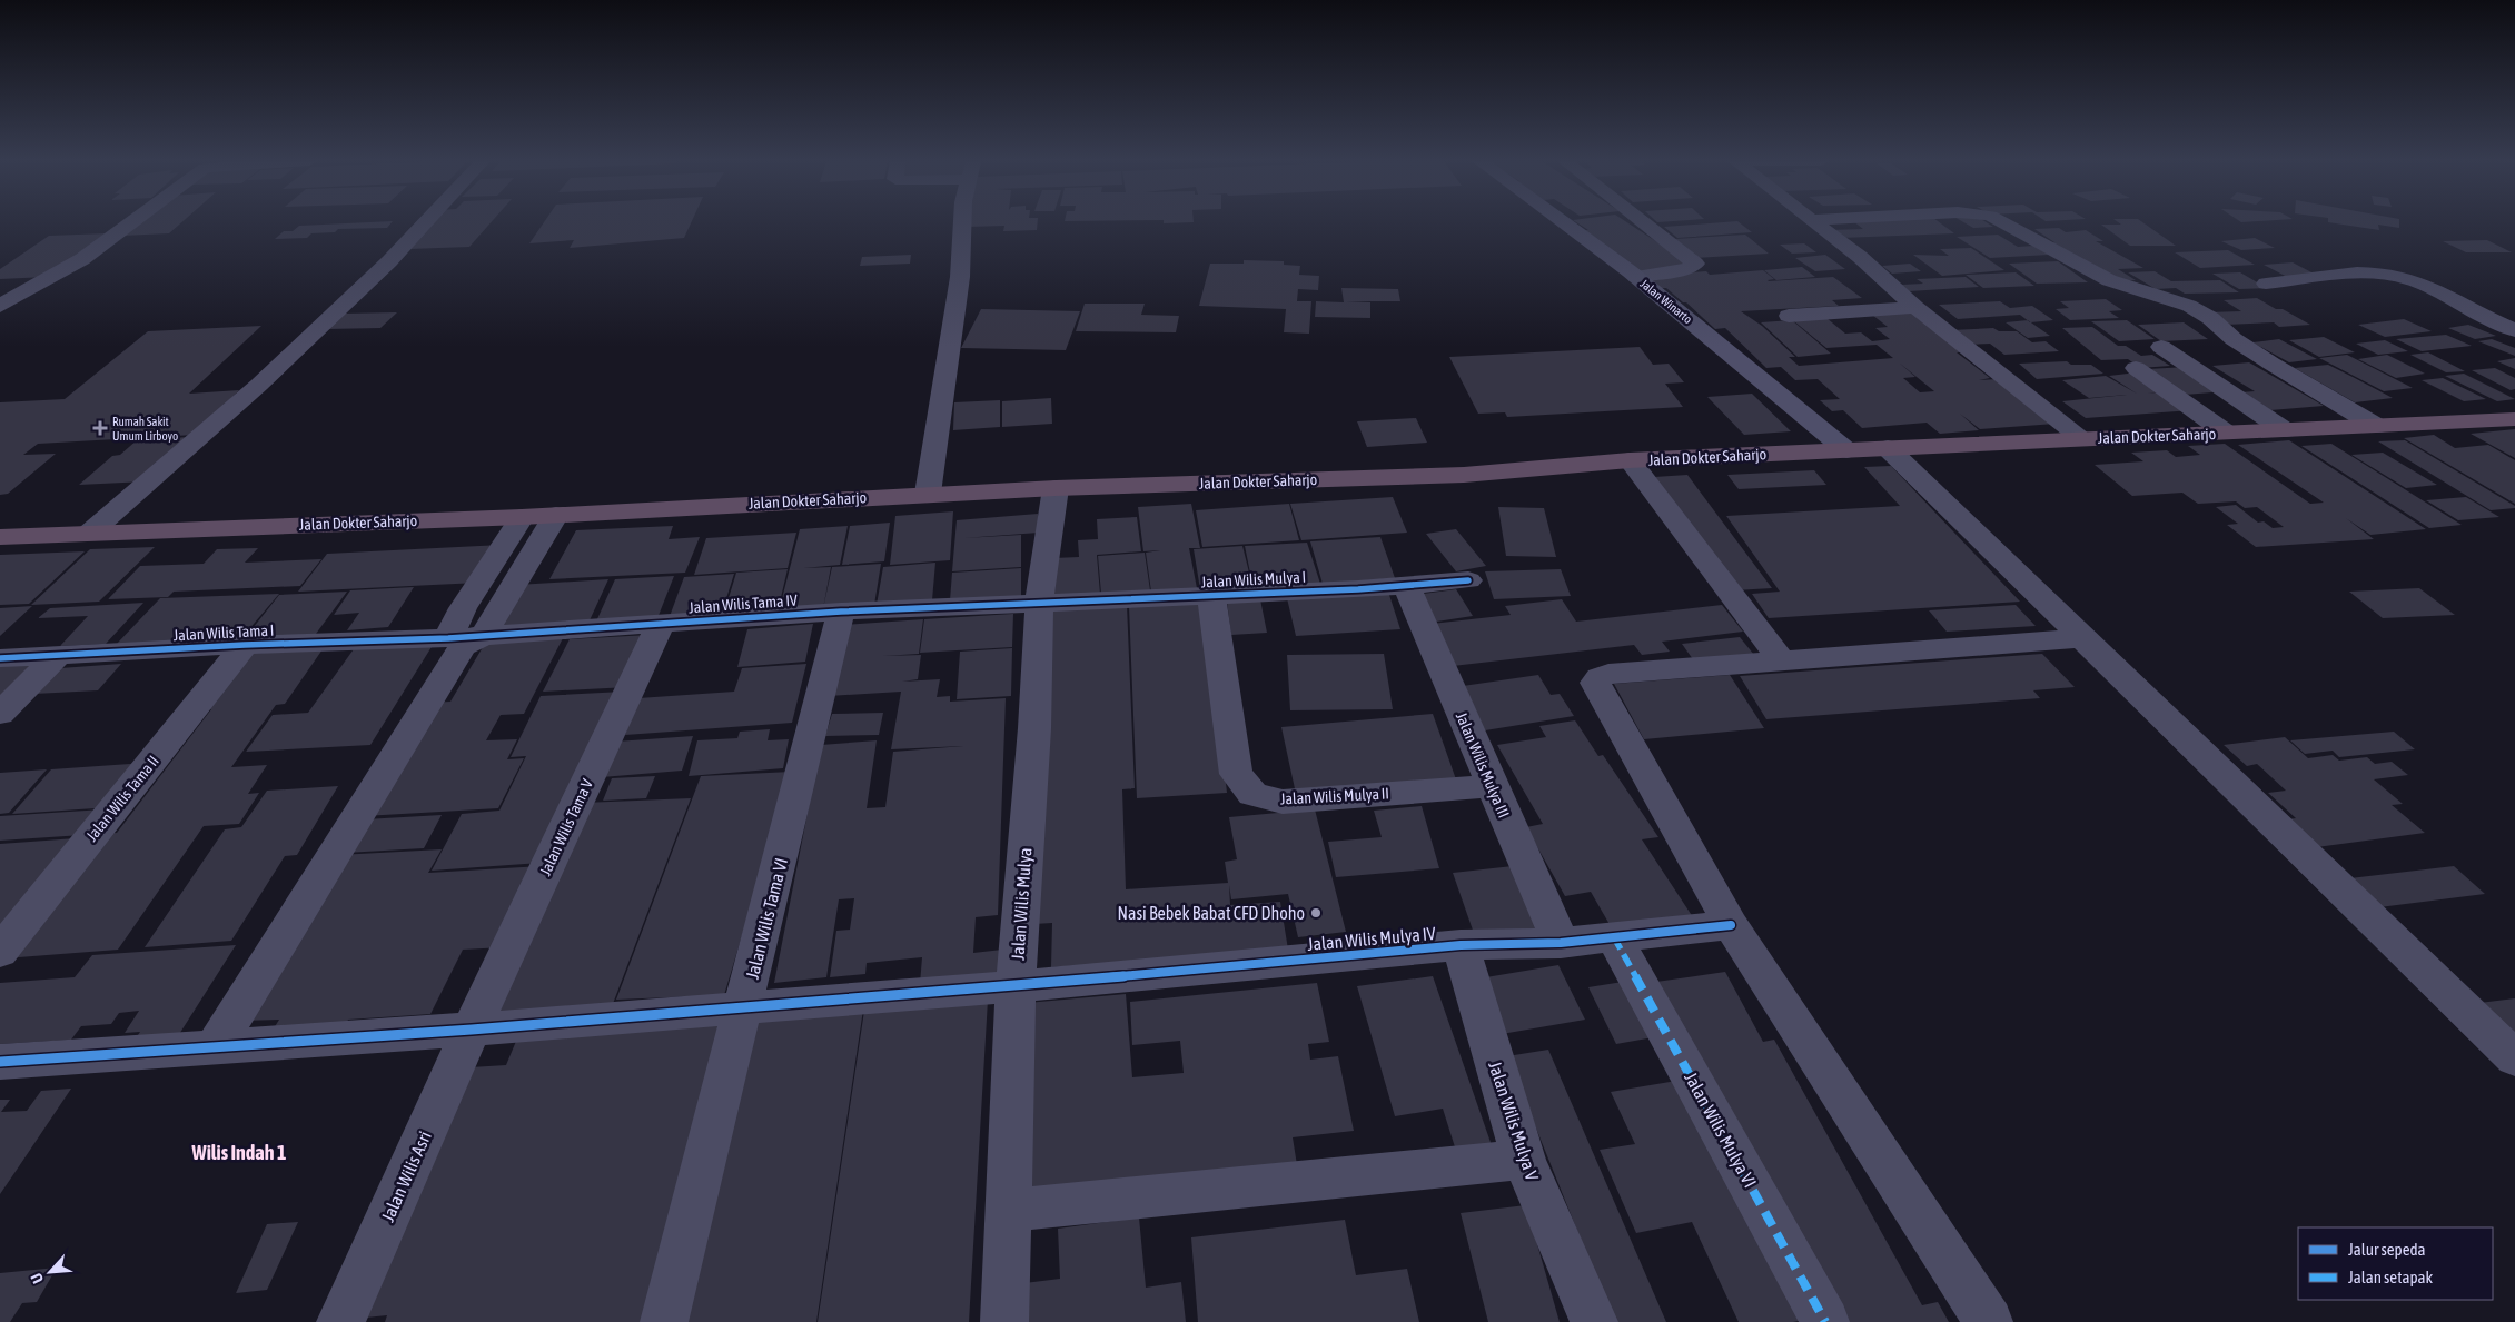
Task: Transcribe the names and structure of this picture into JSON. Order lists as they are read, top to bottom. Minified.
{"streets":{"highway":["Jalan Dokter Saharjo"],"street":["Jalan Winarto","Jalan Wilis Mulya I","Jalan Wilis Tama IV","Jalan Wilis Tama I","Jalan Wilis Mulya III","Jalan Wilis Mulya II","Jalan Wilis Tama II","Jalan Wilis Tama V","Jalan Wilis Mulya","Jalan Wilis Tama VI","Jalan Wilis Mulya IV","Jalan Wilis Mulya V","Jalan Wilis Mulya VI","Jalan Wilis Asri"]},"crossings":[["Jalan Winarto","Jalan Dokter Saharjo"],["Jalan Dokter Saharjo","Jalan Wilis Mulya"],["Jalan Wilis Mulya I","Jalan Wilis Tama IV"],["Jalan Wilis Mulya I","Jalan Wilis Mulya III"],["Jalan Wilis Mulya I","Jalan Wilis Mulya II"],["Jalan Wilis Mulya I","Jalan Wilis Mulya"],["Jalan Wilis Tama IV","Jalan Wilis Tama I"],["Jalan Wilis Tama IV","Jalan Wilis Tama V"],["Jalan Wilis Tama IV","Jalan Wilis Mulya"],["Jalan Wilis Tama IV","Jalan Wilis Tama VI"],["Jalan Wilis Tama I","Jalan Wilis Tama II"],["Jalan Wilis Mulya III","Jalan Wilis Mulya II"],["Jalan Wilis Mulya III","Jalan Wilis Mulya IV"],["Jalan Wilis Tama V","Jalan Wilis Mulya IV"],["Jalan Wilis Tama V","Jalan Wilis Asri"],["Jalan Wilis Mulya","Jalan Wilis Mulya IV"],["Jalan Wilis Tama VI","Jalan Wilis Mulya IV"],["Jalan Wilis Mulya IV","Jalan Wilis Mulya V"],["Jalan Wilis Mulya IV","Jalan Wilis Mulya VI"],["Jalan Wilis Mulya IV","Jalan Wilis Asri"]],"districts":["Wilis Indah 1"],"places":{"health":["Rumah Sakit Umum Lirboyo"],"other":["Nasi Bebek Babat CFD Dhoho"]},"legend":["Jalur sepeda","Jalan setapak"],"north":"bottom left"}
